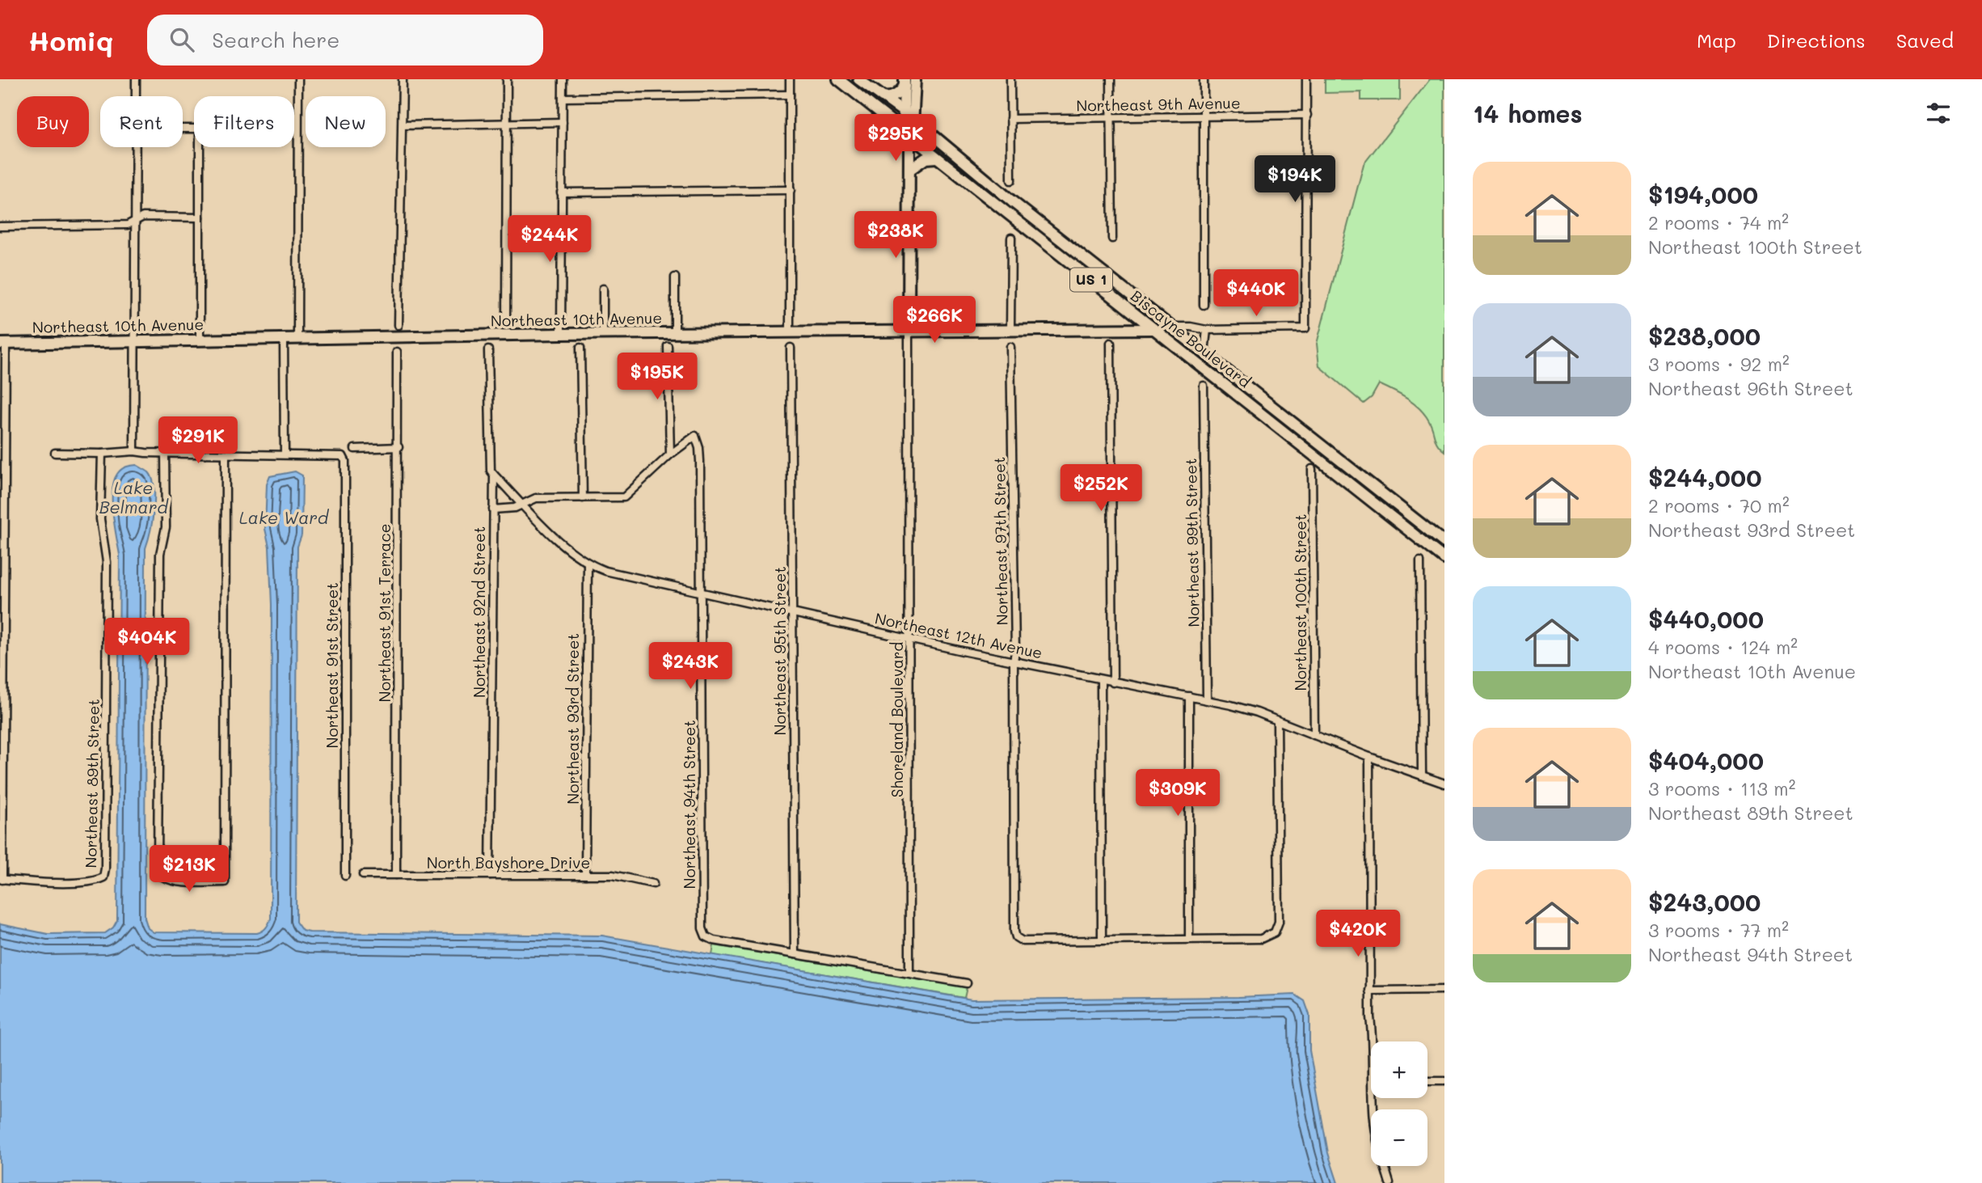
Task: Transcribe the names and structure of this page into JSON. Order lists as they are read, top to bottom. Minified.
{"streets":{"main road":["US 1","Northeast 10th Avenue","Biscayne Boulevard"],"street":["Northeast 9th Avenue","Northeast 97th Street","Northeast 99th Street","Northeast 100th Street","Northeast 92nd Street","Northeast 91st Terrace","Northeast 12th Avenue","Northeast 95th Street","Northeast 91st Street","Northeast 93rd Street","Shoreland Boulevard","Northeast 89th Street","Northeast 94th Street","North Bayshore Drive"]},"crossings":[["Northeast 10th Avenue","Biscayne Boulevard"],["Northeast 10th Avenue","Shoreland Boulevard"],["Northeast 97th Street","Northeast 12th Avenue"],["Northeast 99th Street","Northeast 12th Avenue"],["Northeast 100th Street","Northeast 12th Avenue"],["Northeast 92nd Street","Northeast 12th Avenue"],["Northeast 92nd Street","North Bayshore Drive"],["Northeast 91st Terrace","North Bayshore Drive"],["Northeast 12th Avenue","Northeast 95th Street"],["Northeast 12th Avenue","Northeast 93rd Street"],["Northeast 12th Avenue","Shoreland Boulevard"],["Northeast 12th Avenue","Northeast 94th Street"],["Northeast 95th Street","Northeast 94th Street"],["Northeast 93rd Street","North Bayshore Drive"]],"water":["Lake Belmard","Lake Ward"],"page":{"header":"Homiq","search":"Search here","nav":["Map","Directions","Saved"],"heading":"14 homes","chip":["Buy","Rent","Filters","New"],"price":["$295K","$194K","$238K","$244K","$440K","$266K","$195K","$291K","$252K","$404K","$243K","$309K","$213K","$420K"],"list":[{"name":"$194,000","note":"2 rooms · 74 m² · Northeast 100th Street"},{"name":"$238,000","note":"3 rooms · 92 m² · Northeast 96th Street"},{"name":"$244,000","note":"2 rooms · 70 m² · Northeast 93rd Street"},{"name":"$440,000","note":"4 rooms · 124 m² · Northeast 10th Avenue"},{"name":"$404,000","note":"3 rooms · 113 m² · Northeast 89th Street"},{"name":"$243,000","note":"3 rooms · 77 m² · Northeast 94th Street"}],"map_buttons":["+","−"]}}
